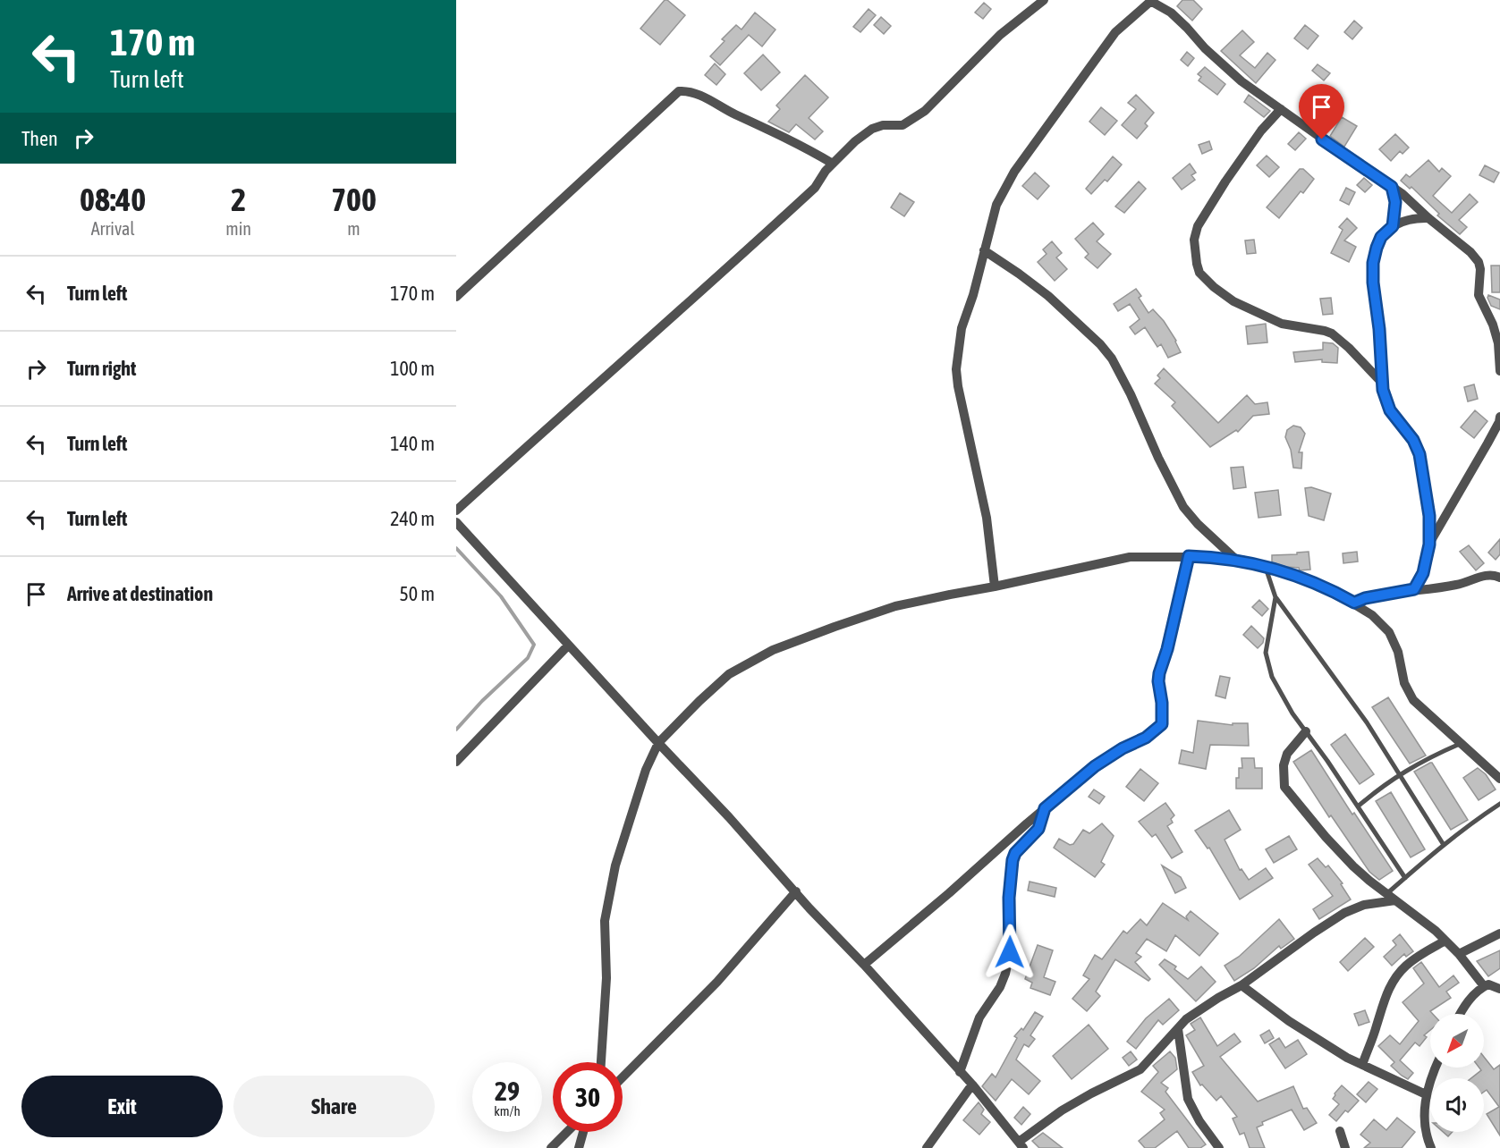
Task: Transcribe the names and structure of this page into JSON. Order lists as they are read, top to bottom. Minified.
{"north":"bottom left","page":{"turn":["170 m","Turn left"],"then":"Then","eta":["08:40","Arrival","2","min","700","m"],"list":[{"name":"Turn left","value":"170 m"},{"name":"Turn right","value":"100 m"},{"name":"Turn left","value":"140 m"},{"name":"Turn left","value":"240 m"},{"name":"Arrive at destination","value":"50 m"}],"speed":"29 km/h","limit":"30","buttons":["Exit","Share"]}}
